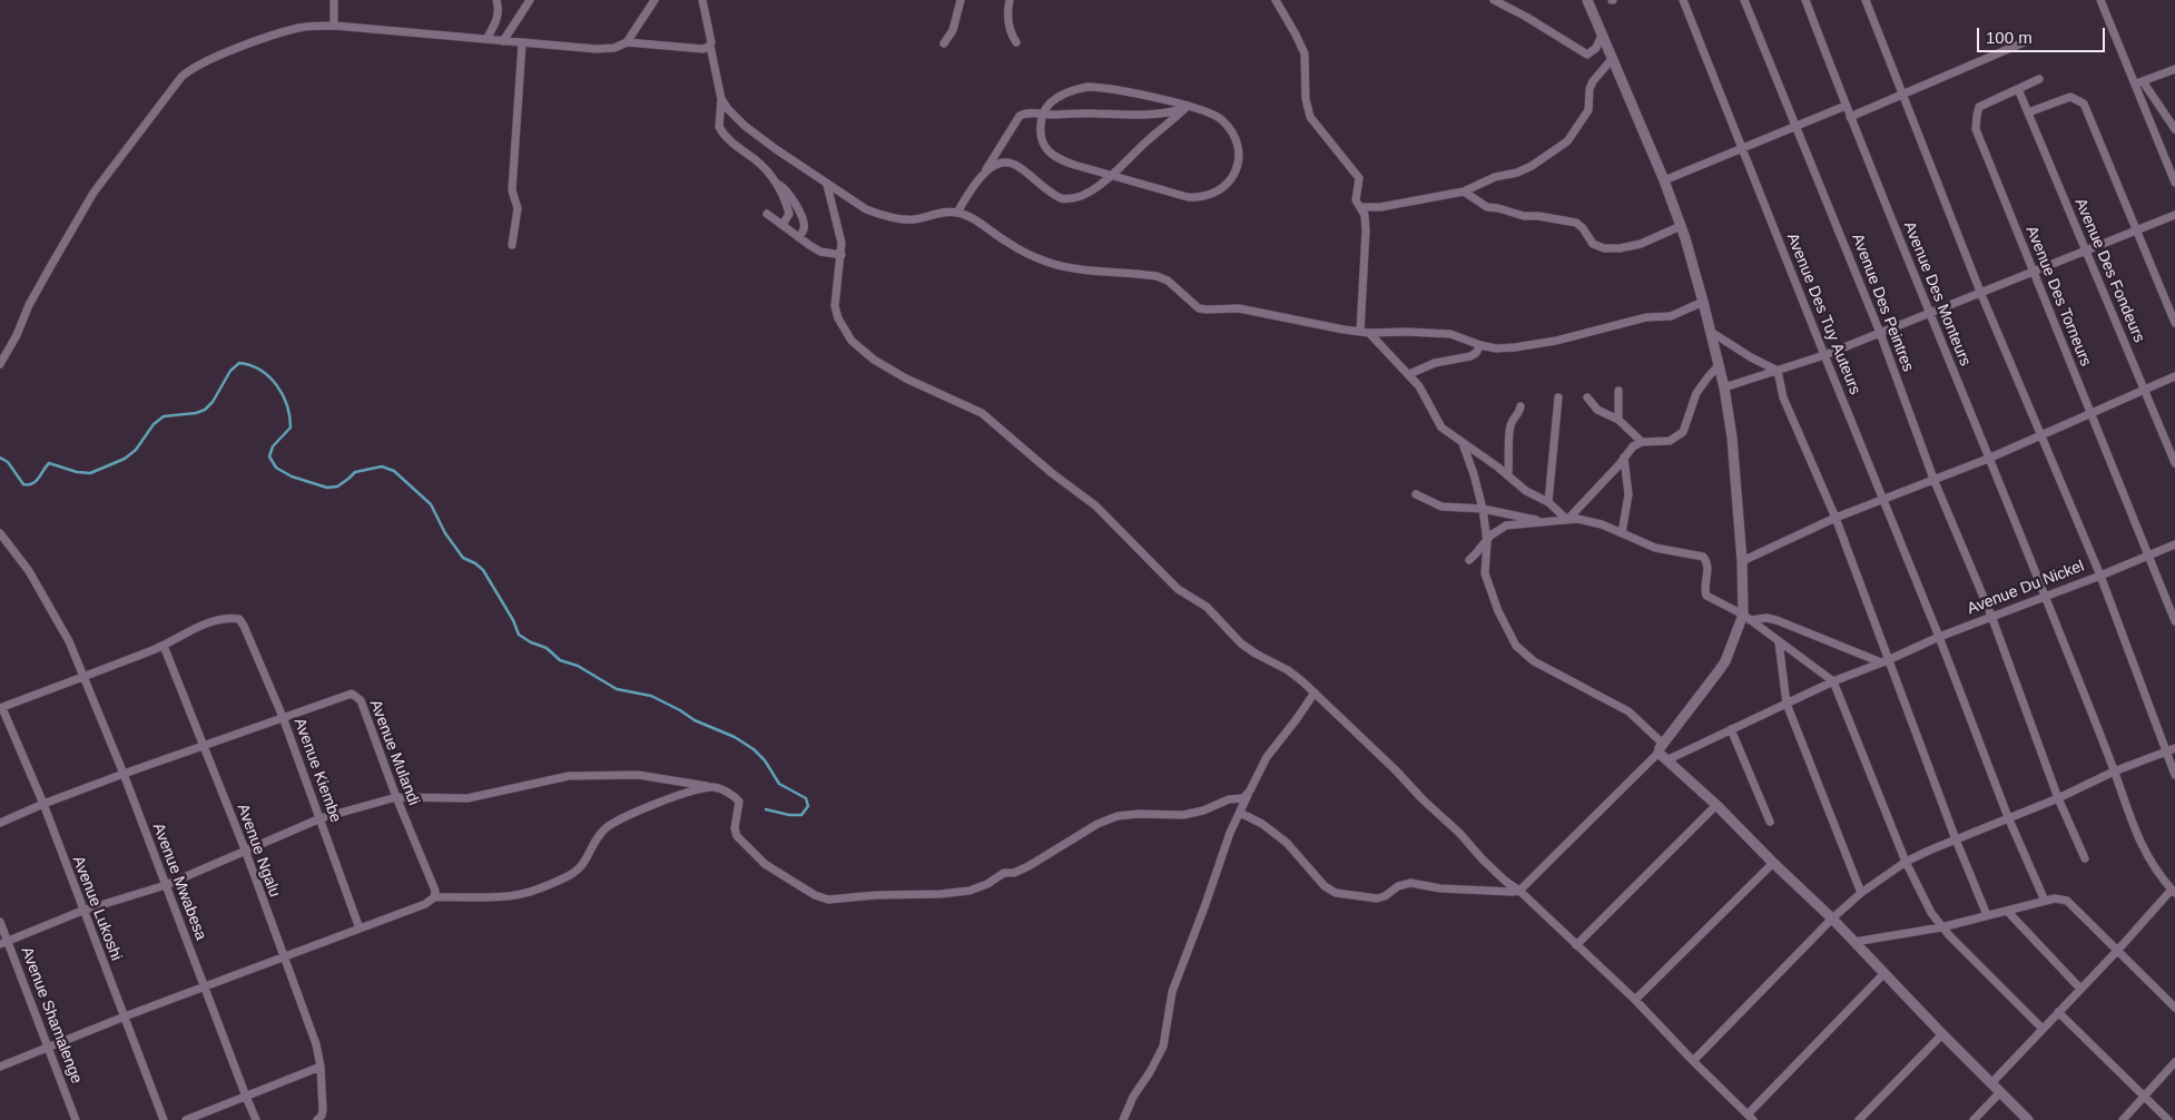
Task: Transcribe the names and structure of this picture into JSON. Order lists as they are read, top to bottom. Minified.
{"streets":{"street":["Avenue Des Fondeurs","Avenue Des Monteurs","Avenue Des Torneurs","Avenue Des Peintres","Avenue Des Tuy Auteurs","Avenue Du Nickel","Avenue Mulandi","Avenue Kiembe","Avenue Ngalu","Avenue Mwabesa","Avenue Lukoshi","Avenue Shamalenge"]},"crossings":[["Avenue Des Fondeurs","Avenue Des Torneurs"],["Avenue Des Monteurs","Avenue Du Nickel"],["Avenue Des Torneurs","Avenue Du Nickel"],["Avenue Des Peintres","Avenue Du Nickel"],["Avenue Des Tuy Auteurs","Avenue Du Nickel"],["Avenue Mulandi","Avenue Kiembe"],["Avenue Mulandi","Avenue Ngalu"],["Avenue Mulandi","Avenue Mwabesa"],["Avenue Mulandi","Avenue Lukoshi"],["Avenue Kiembe","Avenue Ngalu"]],"scale_bar":"100 m"}
